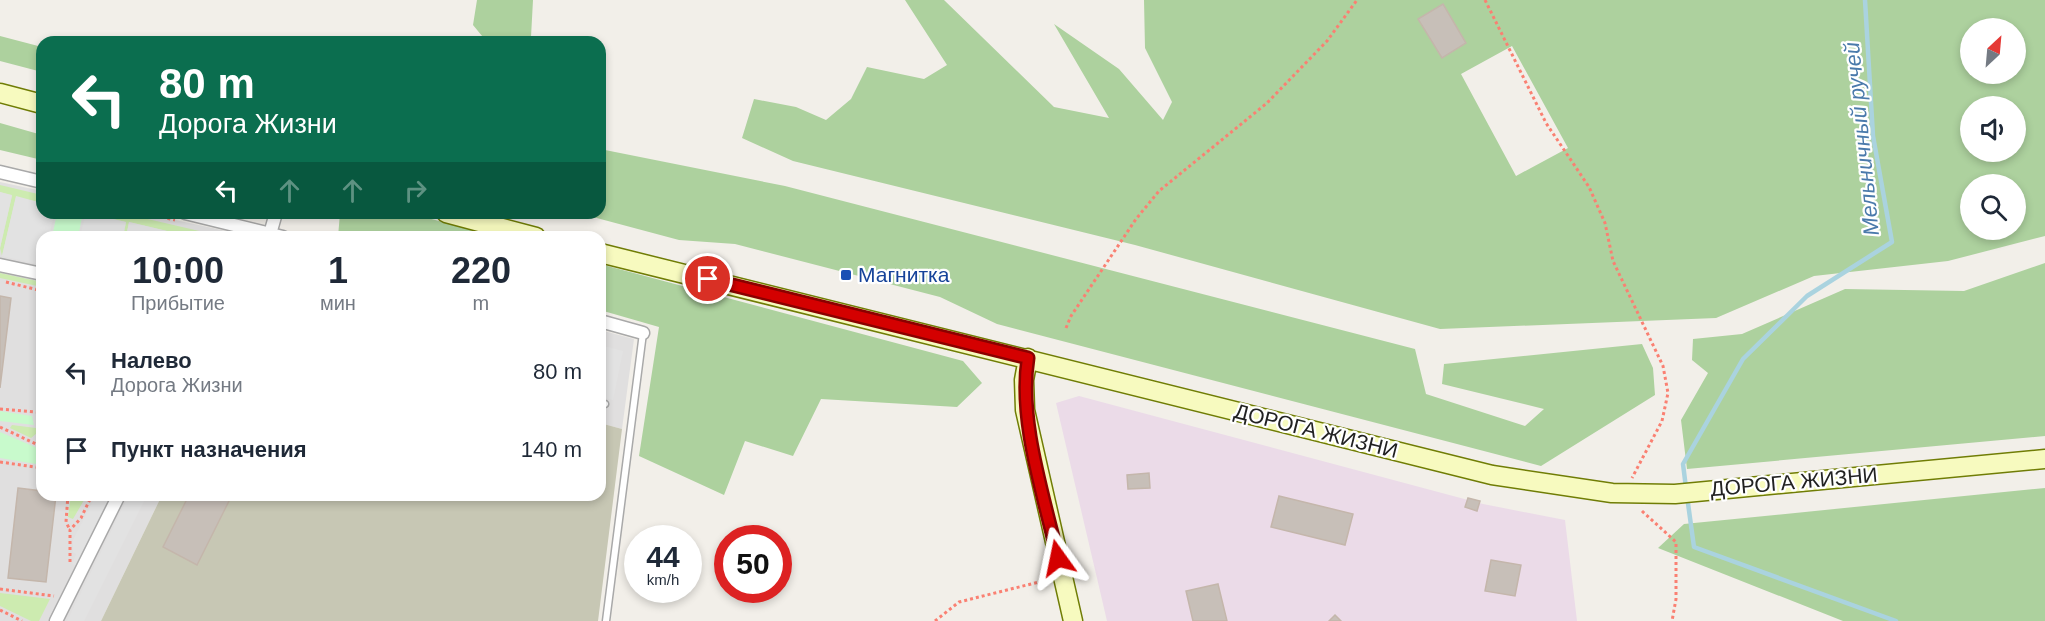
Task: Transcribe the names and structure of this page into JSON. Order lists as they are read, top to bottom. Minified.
{"streets":{"main road":["ДОРОГА ЖИЗНИ"]},"water":["Мельничный ручей"],"places":{"transit":["Магнитка"]},"north":"top right","page":{"turn":["80 m","Дорога Жизни"],"eta":["10:00","Прибытие","1","мин","220","m"],"list":[{"name":"Налево","note":"Дорога Жизни","value":"80 m"},{"name":"Пункт назначения","value":"140 m"}],"speed":"44 km/h","limit":"50"}}
